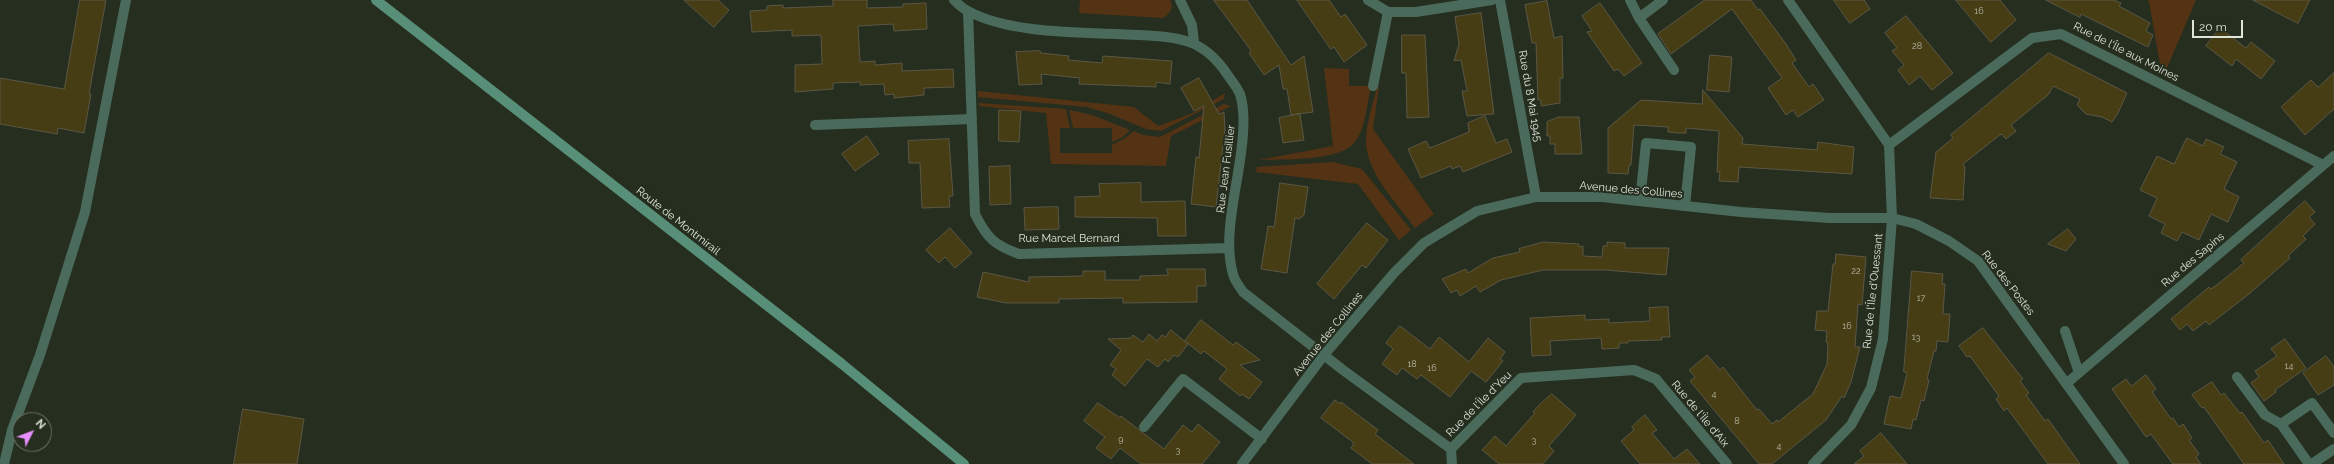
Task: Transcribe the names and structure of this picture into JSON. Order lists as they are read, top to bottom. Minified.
{"streets":{"main road":["Route de Montmirail"],"street":["Rue de l'Île aux Moines","Rue du 8 Mai 1945","Rue Jean Fusillier","Avenue des Collines","Rue Marcel Bernard","Rue des Sapins","Rue des Postes","Rue de l'Île d'Ouessant","Rue de l'Île d'Yeu","Rue de l'Île d'Aix"]},"crossings":[["Rue de l'Île aux Moines","Rue des Sapins"],["Rue du 8 Mai 1945","Avenue des Collines"],["Rue Jean Fusillier","Avenue des Collines"],["Rue Jean Fusillier","Rue Marcel Bernard"],["Rue Jean Fusillier","Rue de l'Île d'Yeu"],["Avenue des Collines","Rue des Postes"],["Avenue des Collines","Rue de l'Île d'Ouessant"],["Avenue des Collines","Rue de l'Île d'Yeu"],["Rue des Sapins","Rue des Postes"],["Rue des Postes","Rue de l'Île d'Ouessant"],["Rue de l'Île d'Yeu","Rue de l'Île d'Aix"]],"house_numbers":["16","28","22","17","16","13","18","14","16","4","8","9","3","4","3"],"scale_bar":"20 m","north":"top right"}
